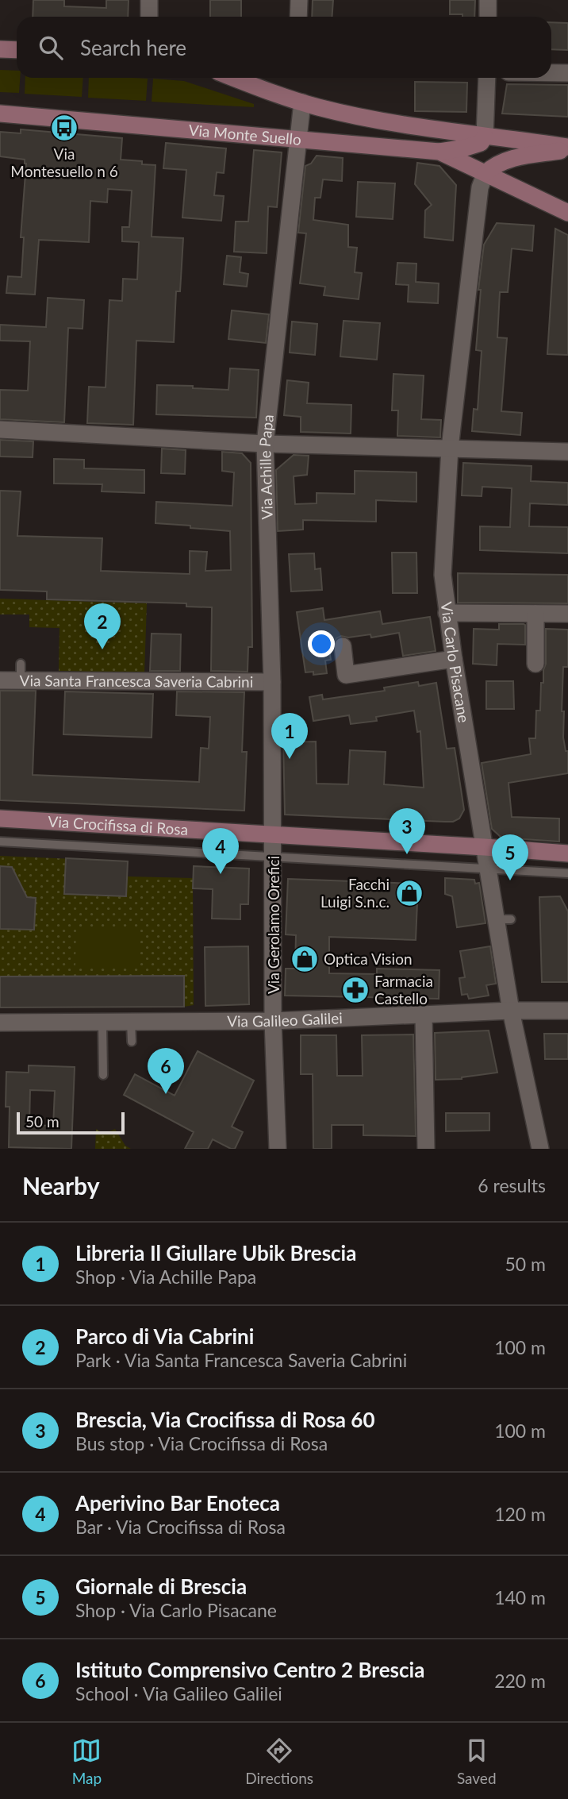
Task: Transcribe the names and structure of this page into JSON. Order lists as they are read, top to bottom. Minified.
{"streets":{"main road":["Via Monte Suello","Via Crocifissa di Rosa"],"street":["Via Achille Papa","Via Carlo Pisacane","Via Santa Francesca Saveria Cabrini","Via Gerolamo Orefici","Via Galileo Galilei"]},"crossings":[["Via Monte Suello","Via Achille Papa"],["Via Monte Suello","Via Carlo Pisacane"],["Via Achille Papa","Via Santa Francesca Saveria Cabrini"],["Via Achille Papa","Via Crocifissa di Rosa"],["Via Achille Papa","Via Gerolamo Orefici"],["Via Carlo Pisacane","Via Crocifissa di Rosa"],["Via Carlo Pisacane","Via Galileo Galilei"],["Via Crocifissa di Rosa","Via Gerolamo Orefici"],["Via Gerolamo Orefici","Via Galileo Galilei"]],"places":{"bus stop":["Via Montesuello n 6"],"shop":["Facchi Luigi S.n.c.","Optica Vision"],"pharmacy":["Farmacia Castello"]},"scale_bar":"50 m","page":{"search":"Search here","pins":["2","1","3","4","5","6"],"scale":"50 m","heading":["Nearby","6 results"],"list":[{"mark":"1","name":"Libreria Il Giullare Ubik Brescia","note":"Shop · Via Achille Papa","value":"50 m"},{"mark":"2","name":"Parco di Via Cabrini","note":"Park · Via Santa Francesca Saveria Cabrini","value":"100 m"},{"mark":"3","name":"Brescia, Via Crocifissa di Rosa 60","note":"Bus stop · Via Crocifissa di Rosa","value":"100 m"},{"mark":"4","name":"Aperivino Bar Enoteca","note":"Bar · Via Crocifissa di Rosa","value":"120 m"},{"mark":"5","name":"Giornale di Brescia","note":"Shop · Via Carlo Pisacane","value":"140 m"},{"mark":"6","name":"Istituto Comprensivo Centro 2 Brescia","note":"School · Via Galileo Galilei","value":"220 m"}],"nav":["Map","Directions","Saved"]}}
